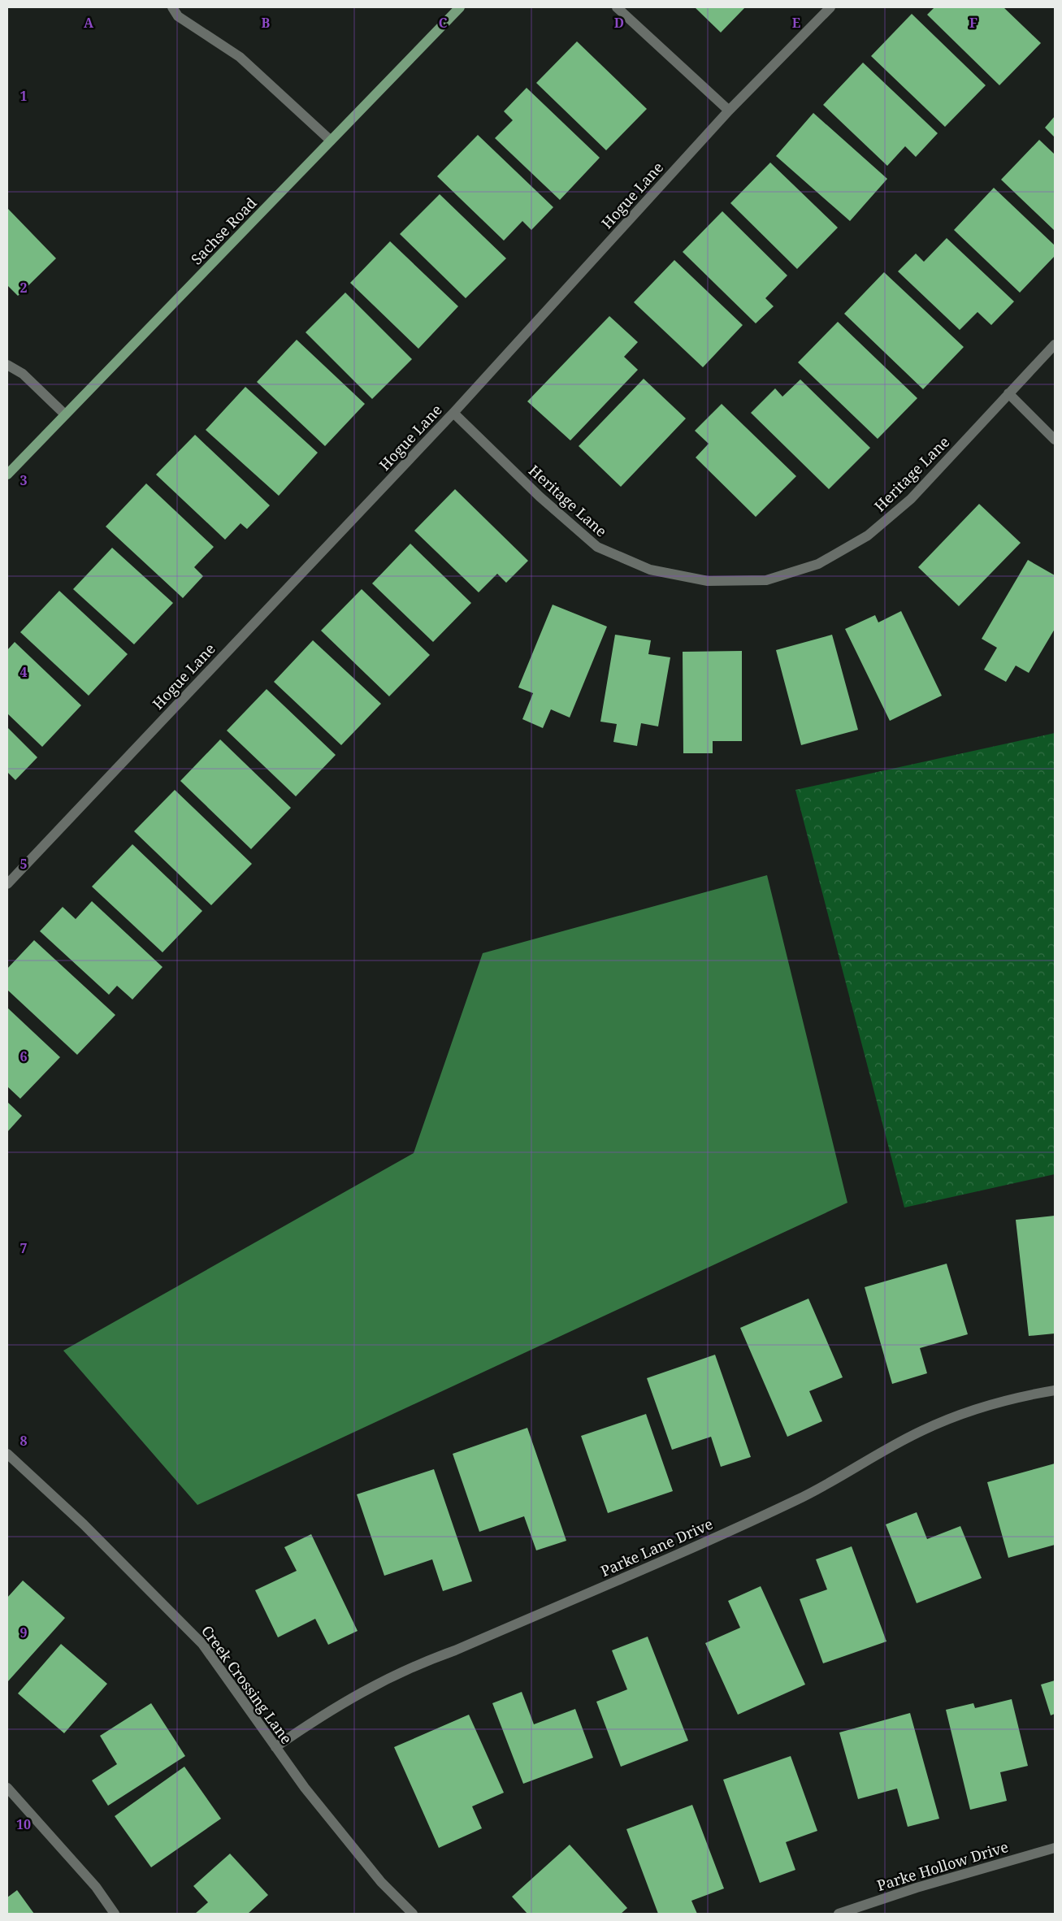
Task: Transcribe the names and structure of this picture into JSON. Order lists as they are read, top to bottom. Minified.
{"streets":{"main road":["Sachse Road"],"street":["Hogue Lane","Heritage Lane","Parke Lane Drive","Creek Crossing Lane","Parke Hollow Drive"]},"crossings":[["Hogue Lane","Heritage Lane"],["Parke Lane Drive","Creek Crossing Lane"]],"grid":{"columns":["A","B","C","D","E","F"],"rows":["1","2","3","4","5","6","7","8","9","10"]}}
